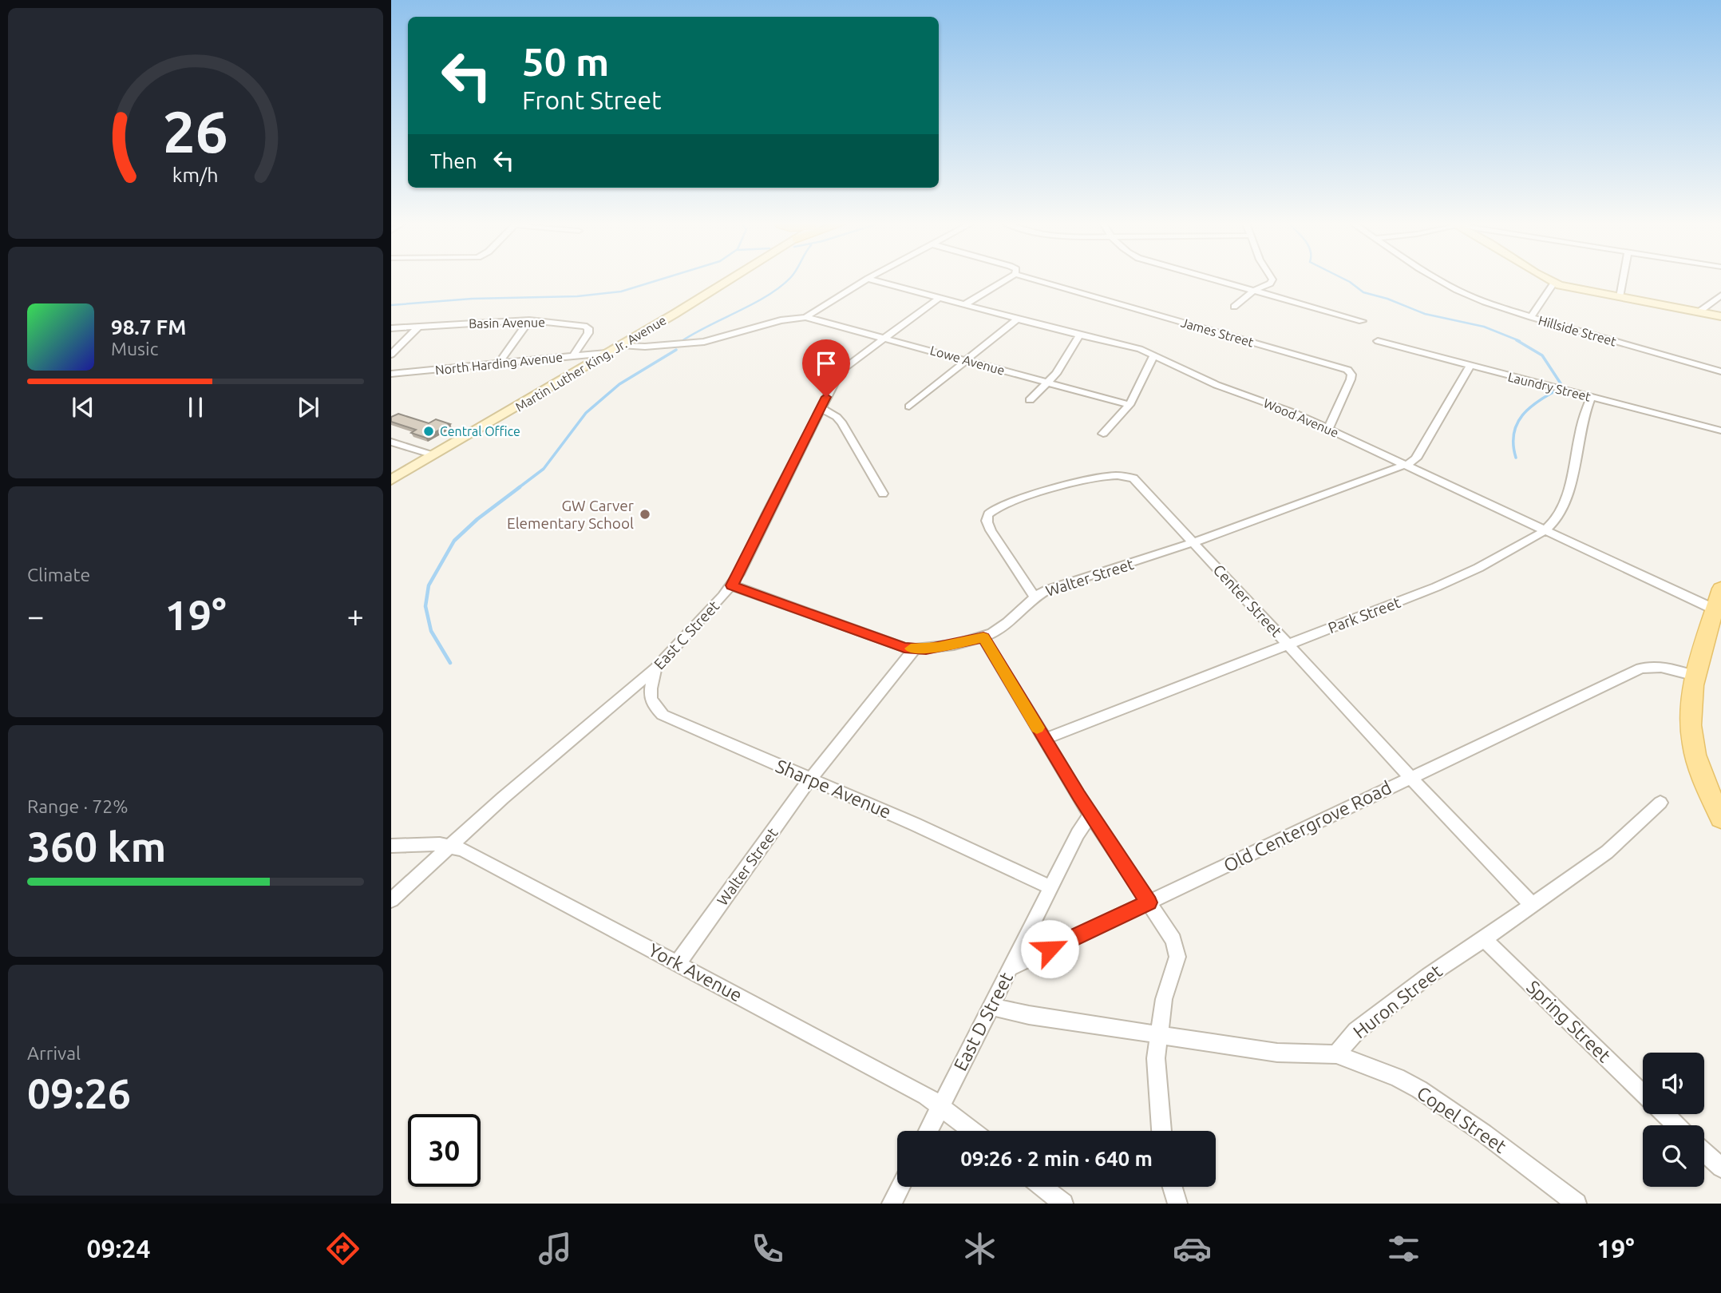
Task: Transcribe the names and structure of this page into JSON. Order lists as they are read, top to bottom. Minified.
{"streets":{"main road":["Martin Luther King, Jr. Avenue"],"street":["Basin Avenue","Hillside Street","James Street","Lowe Avenue","North Harding Avenue","Laundry Street","Wood Avenue","Walter Street","Center Street","Park Street","East C Street","Sharpe Avenue","Old Centergrove Road","York Avenue","Huron Street","East D Street","Spring Street","Copel Street"]},"crossings":[["Basin Avenue","North Harding Avenue"],["James Street","Wood Avenue"],["Lowe Avenue","East C Street"],["North Harding Avenue","Martin Luther King, Jr. Avenue"],["Laundry Street","Walter Street"],["Laundry Street","Park Street"],["Wood Avenue","Walter Street"],["Wood Avenue","Park Street"],["Wood Avenue","East C Street"],["Walter Street","Center Street"],["Walter Street","Sharpe Avenue"],["Walter Street","York Avenue"],["Center Street","Park Street"],["Center Street","Old Centergrove Road"],["Center Street","Huron Street"],["East C Street","Sharpe Avenue"],["East C Street","York Avenue"],["Sharpe Avenue","East D Street"],["Old Centergrove Road","East D Street"],["York Avenue","East D Street"],["Huron Street","Spring Street"],["Huron Street","Copel Street"]],"places":["Central Office","GW Carver Elementary School"],"page":{"turn":["50 m","Front Street"],"then":"Then","song":["98.7 FM","Music"],"tile":["Climate",["Range · 72%","360 km"],["Arrival","09:26"]],"heat":["−","19°","+"],"limit":"30","trip":"09:26 · 2 min · 640 m","tabs":["09:24","19°"],"gauge":["26","km/h"]}}
